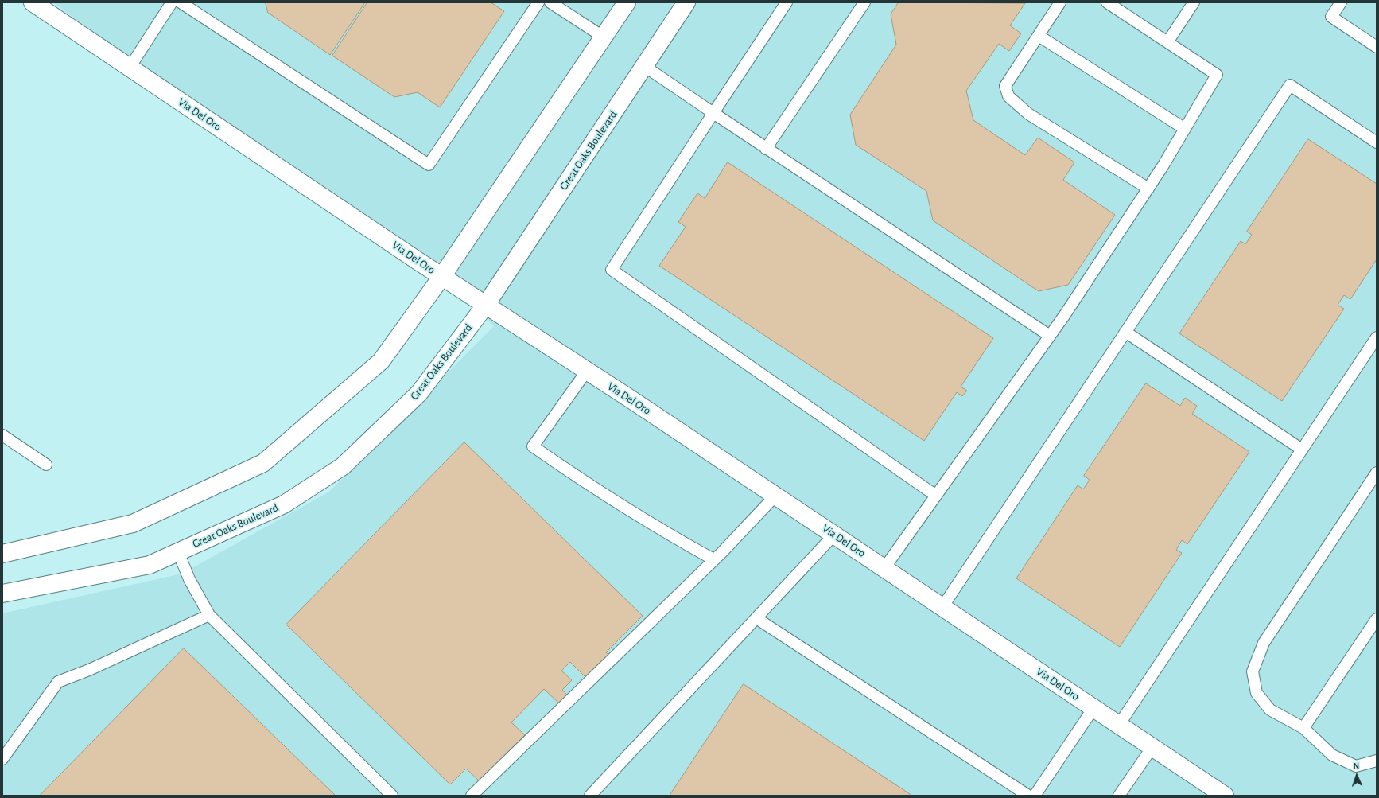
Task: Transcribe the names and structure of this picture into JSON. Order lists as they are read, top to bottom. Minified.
{"streets":{"main road":["Via Del Oro","Great Oaks Boulevard"]},"crossings":[["Via Del Oro","Great Oaks Boulevard"]],"north":"top"}
